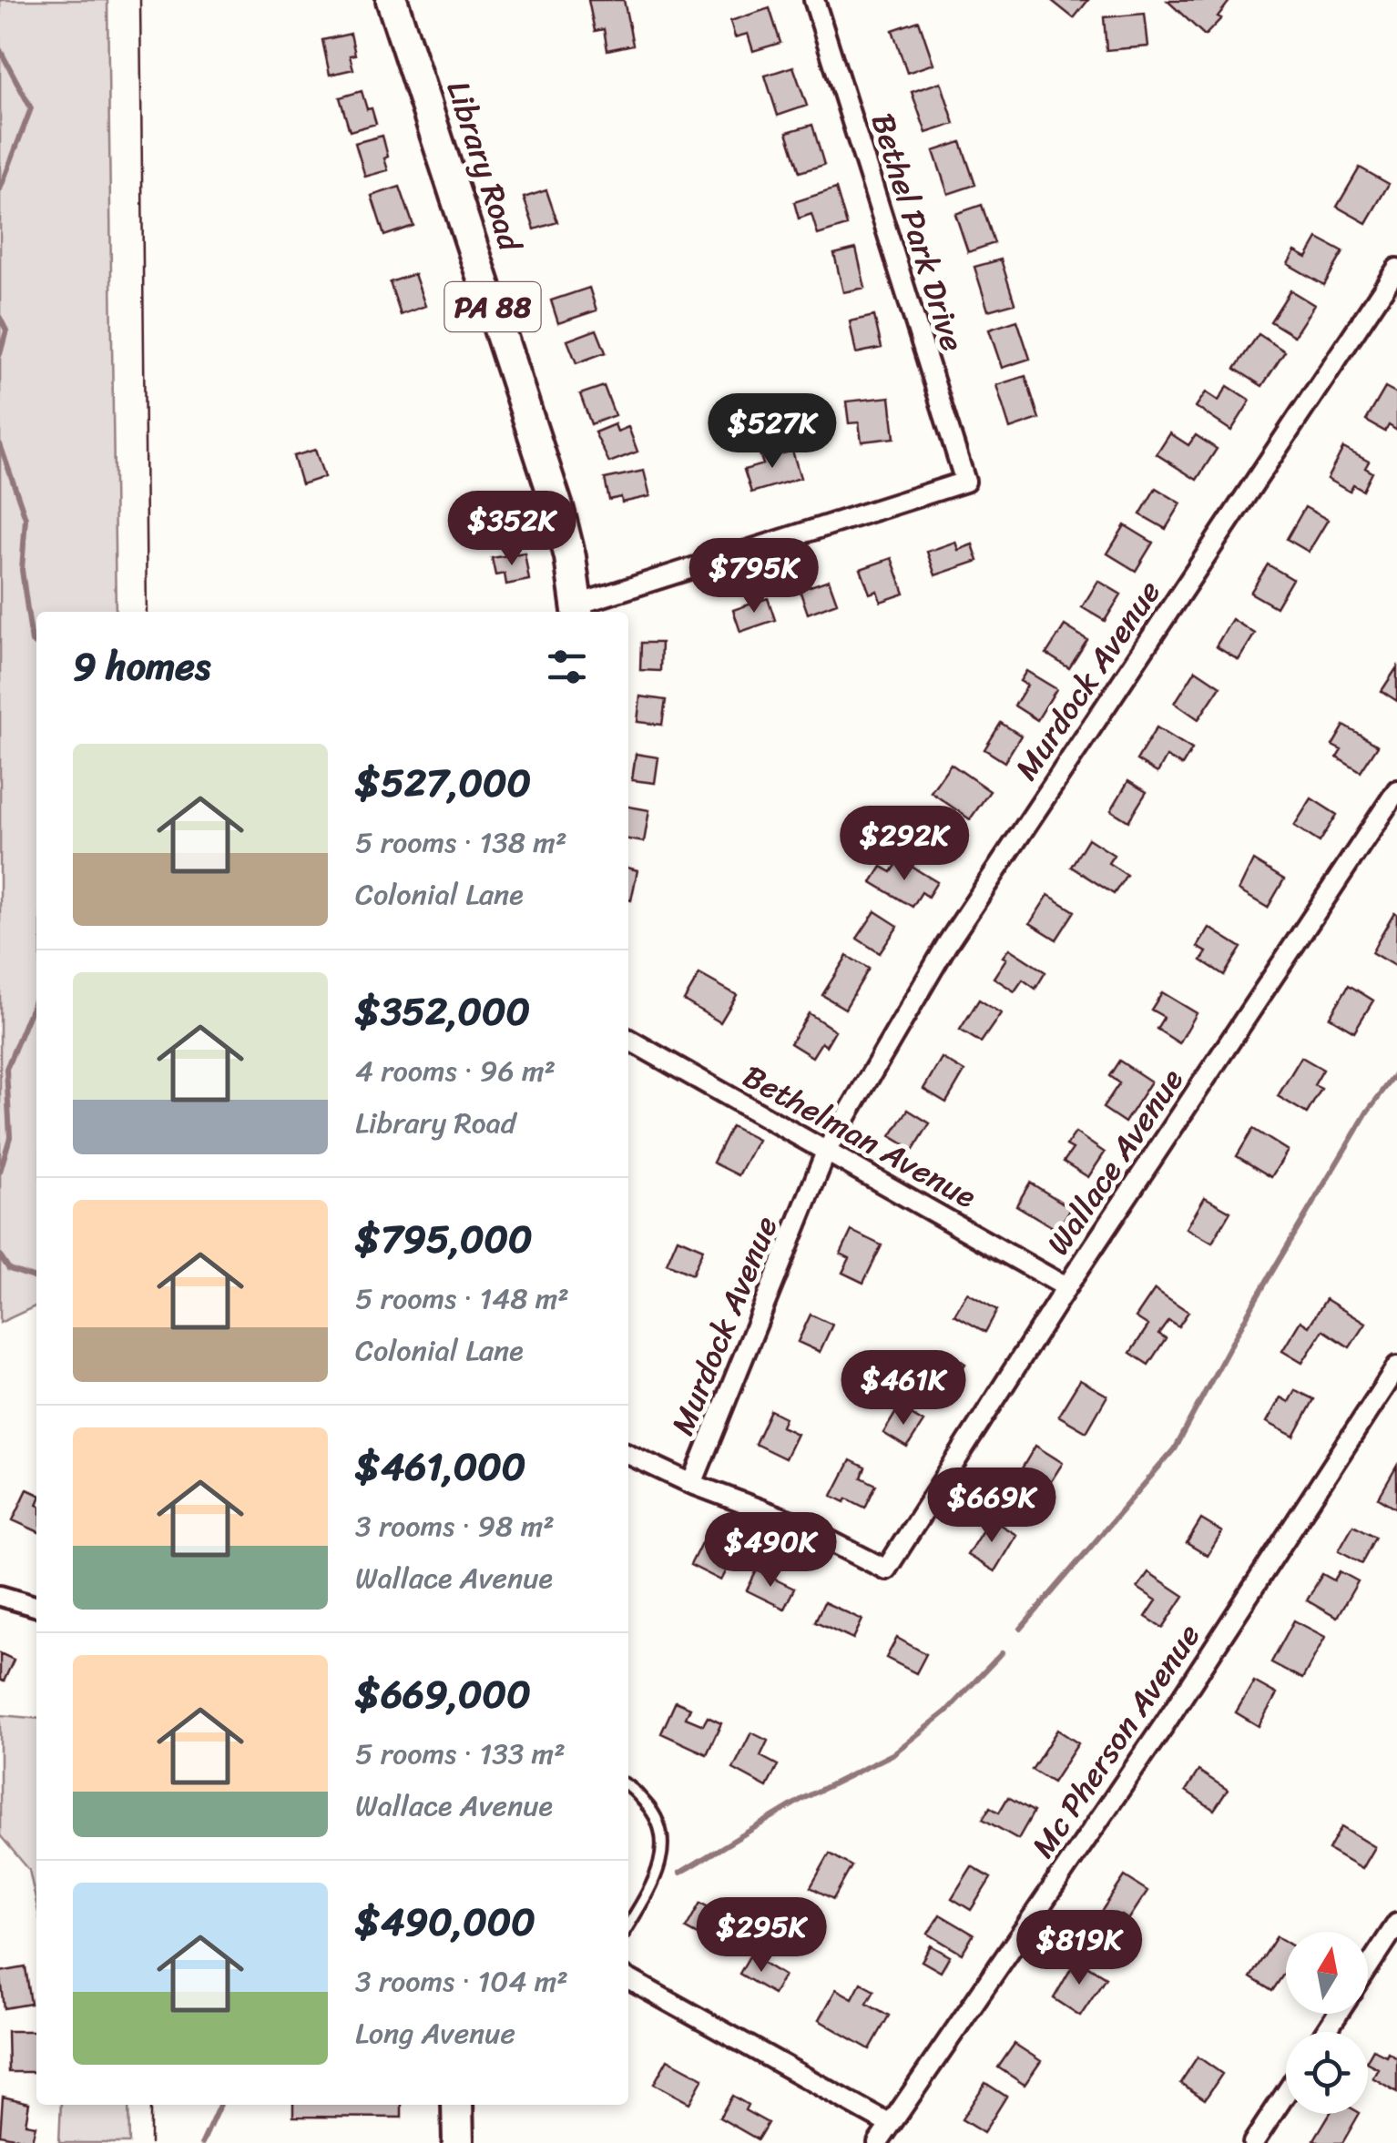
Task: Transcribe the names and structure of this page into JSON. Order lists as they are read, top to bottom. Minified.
{"streets":{"main road":["Library Road","PA 88"],"street":["Bethel Park Drive","Murdock Avenue","Bethelman Avenue","Wallace Avenue","Mc Pherson Avenue"]},"crossings":[["Library Road","Bethel Park Drive"],["Murdock Avenue","Bethelman Avenue"],["Murdock Avenue","Wallace Avenue"],["Bethelman Avenue","Wallace Avenue"]],"north":"top","page":{"price":["$527K","$352K","$795K","$292K","$461K","$669K","$490K","$295K","$819K"],"heading":"9 homes","list":[{"name":"$527,000","note":"5 rooms · 138 m² · Colonial Lane"},{"name":"$352,000","note":"4 rooms · 96 m² · Library Road"},{"name":"$795,000","note":"5 rooms · 148 m² · Colonial Lane"},{"name":"$461,000","note":"3 rooms · 98 m² · Wallace Avenue"},{"name":"$669,000","note":"5 rooms · 133 m² · Wallace Avenue"},{"name":"$490,000","note":"3 rooms · 104 m² · Long Avenue"}]}}
